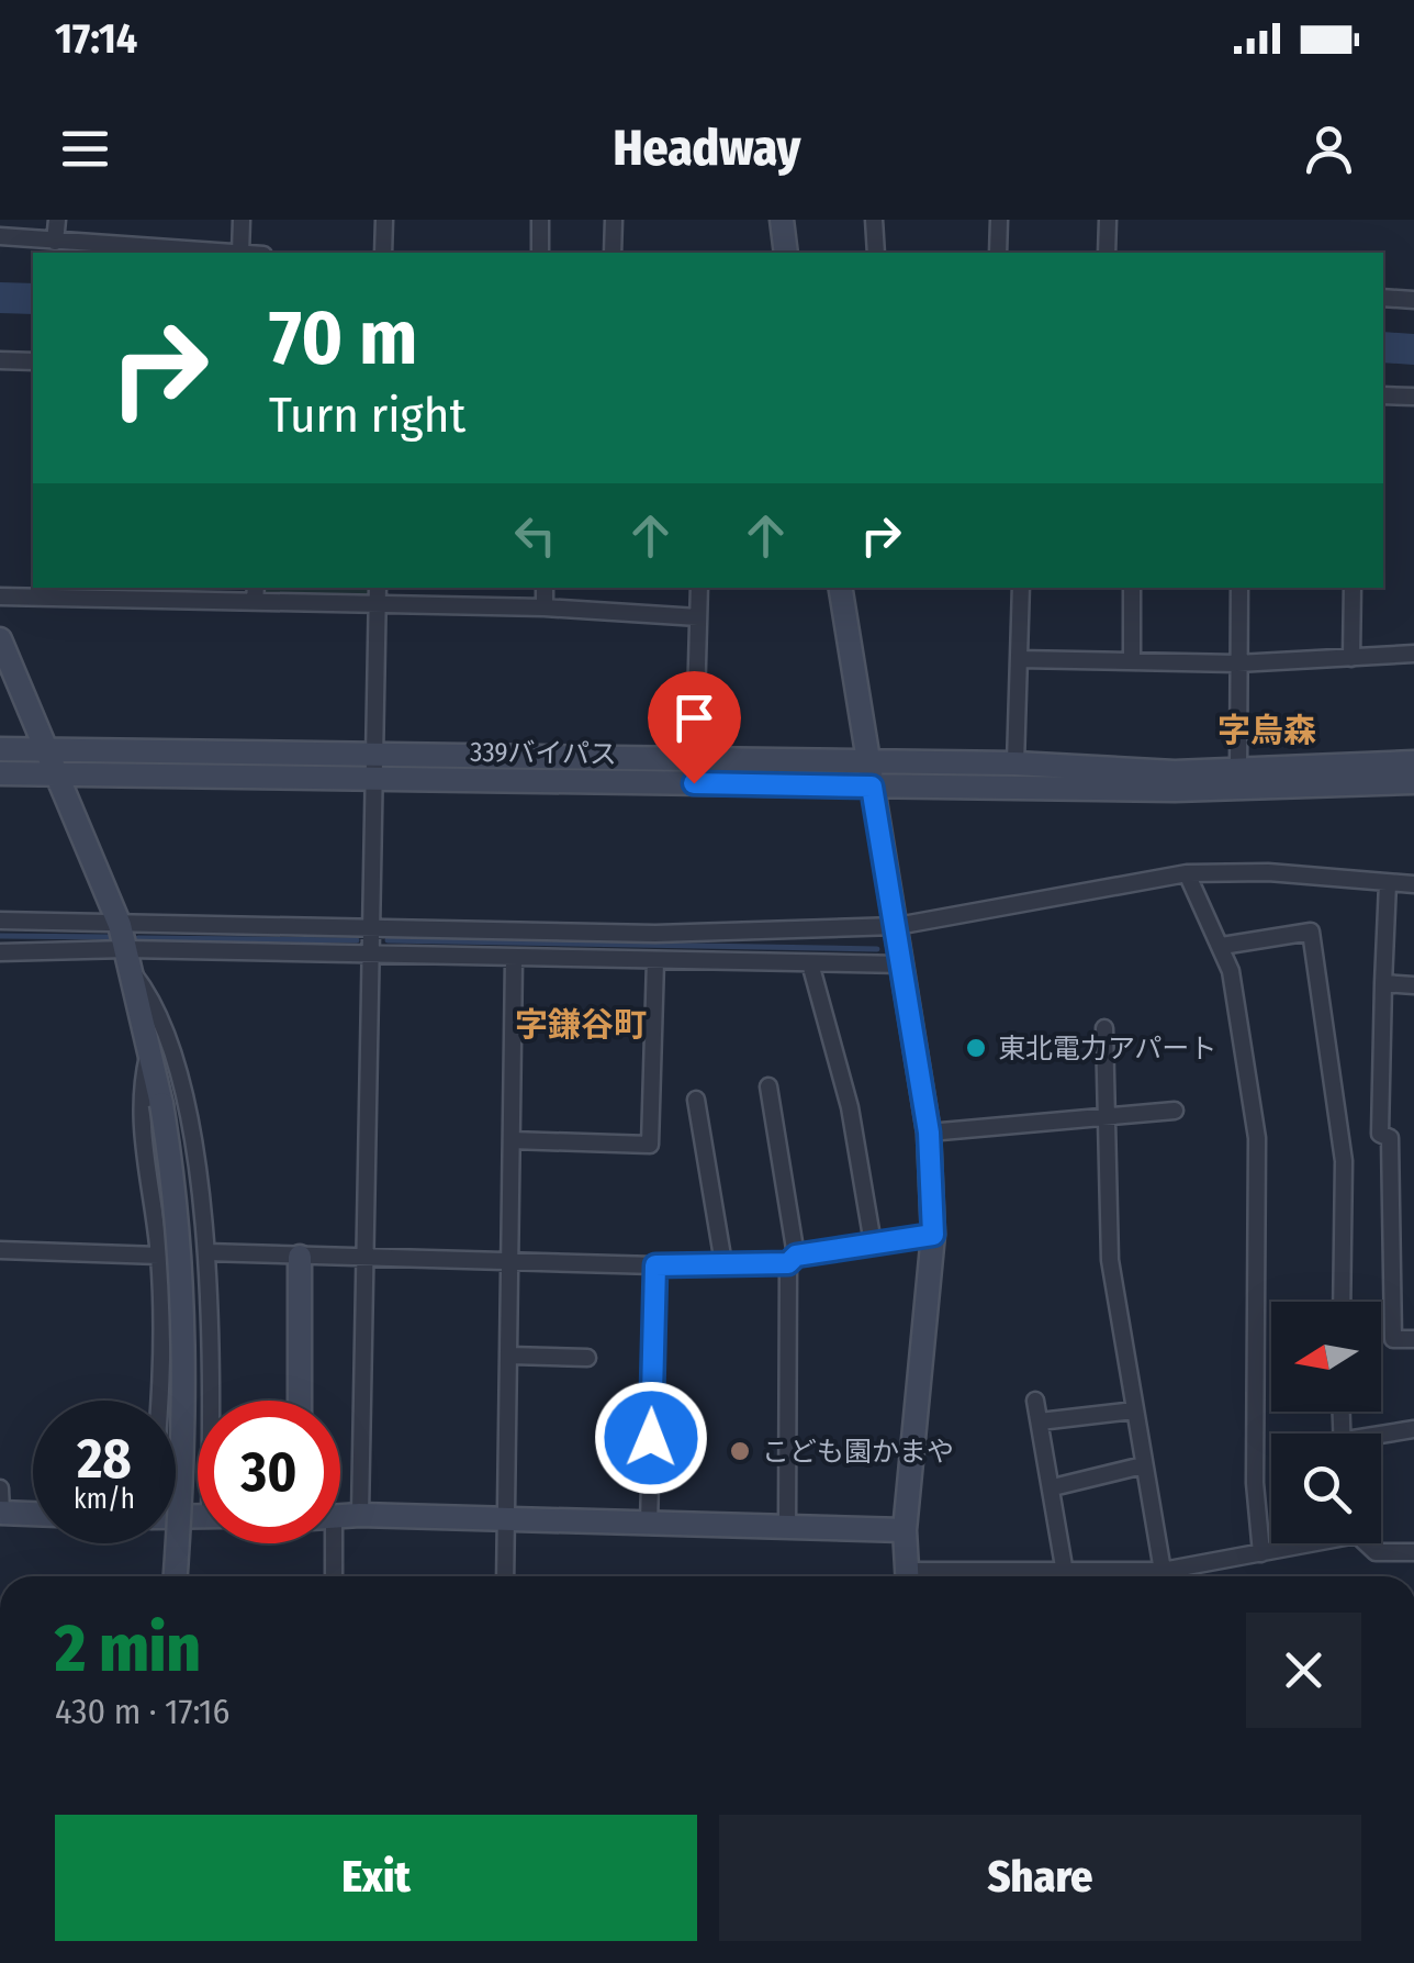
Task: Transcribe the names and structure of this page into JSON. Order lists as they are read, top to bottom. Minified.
{"streets":{"street":["339バイパス"]},"districts":["字烏森","字鎌谷町"],"places":["東北電力アパート","こども園かまや"],"north":"left","page":{"status":"17:14","header":"Headway","turn":["70 m","Turn right"],"speed":"28 km/h","limit":"30","heading":["2 min","430 m · 17:16"],"buttons":["Exit","Share"]}}
